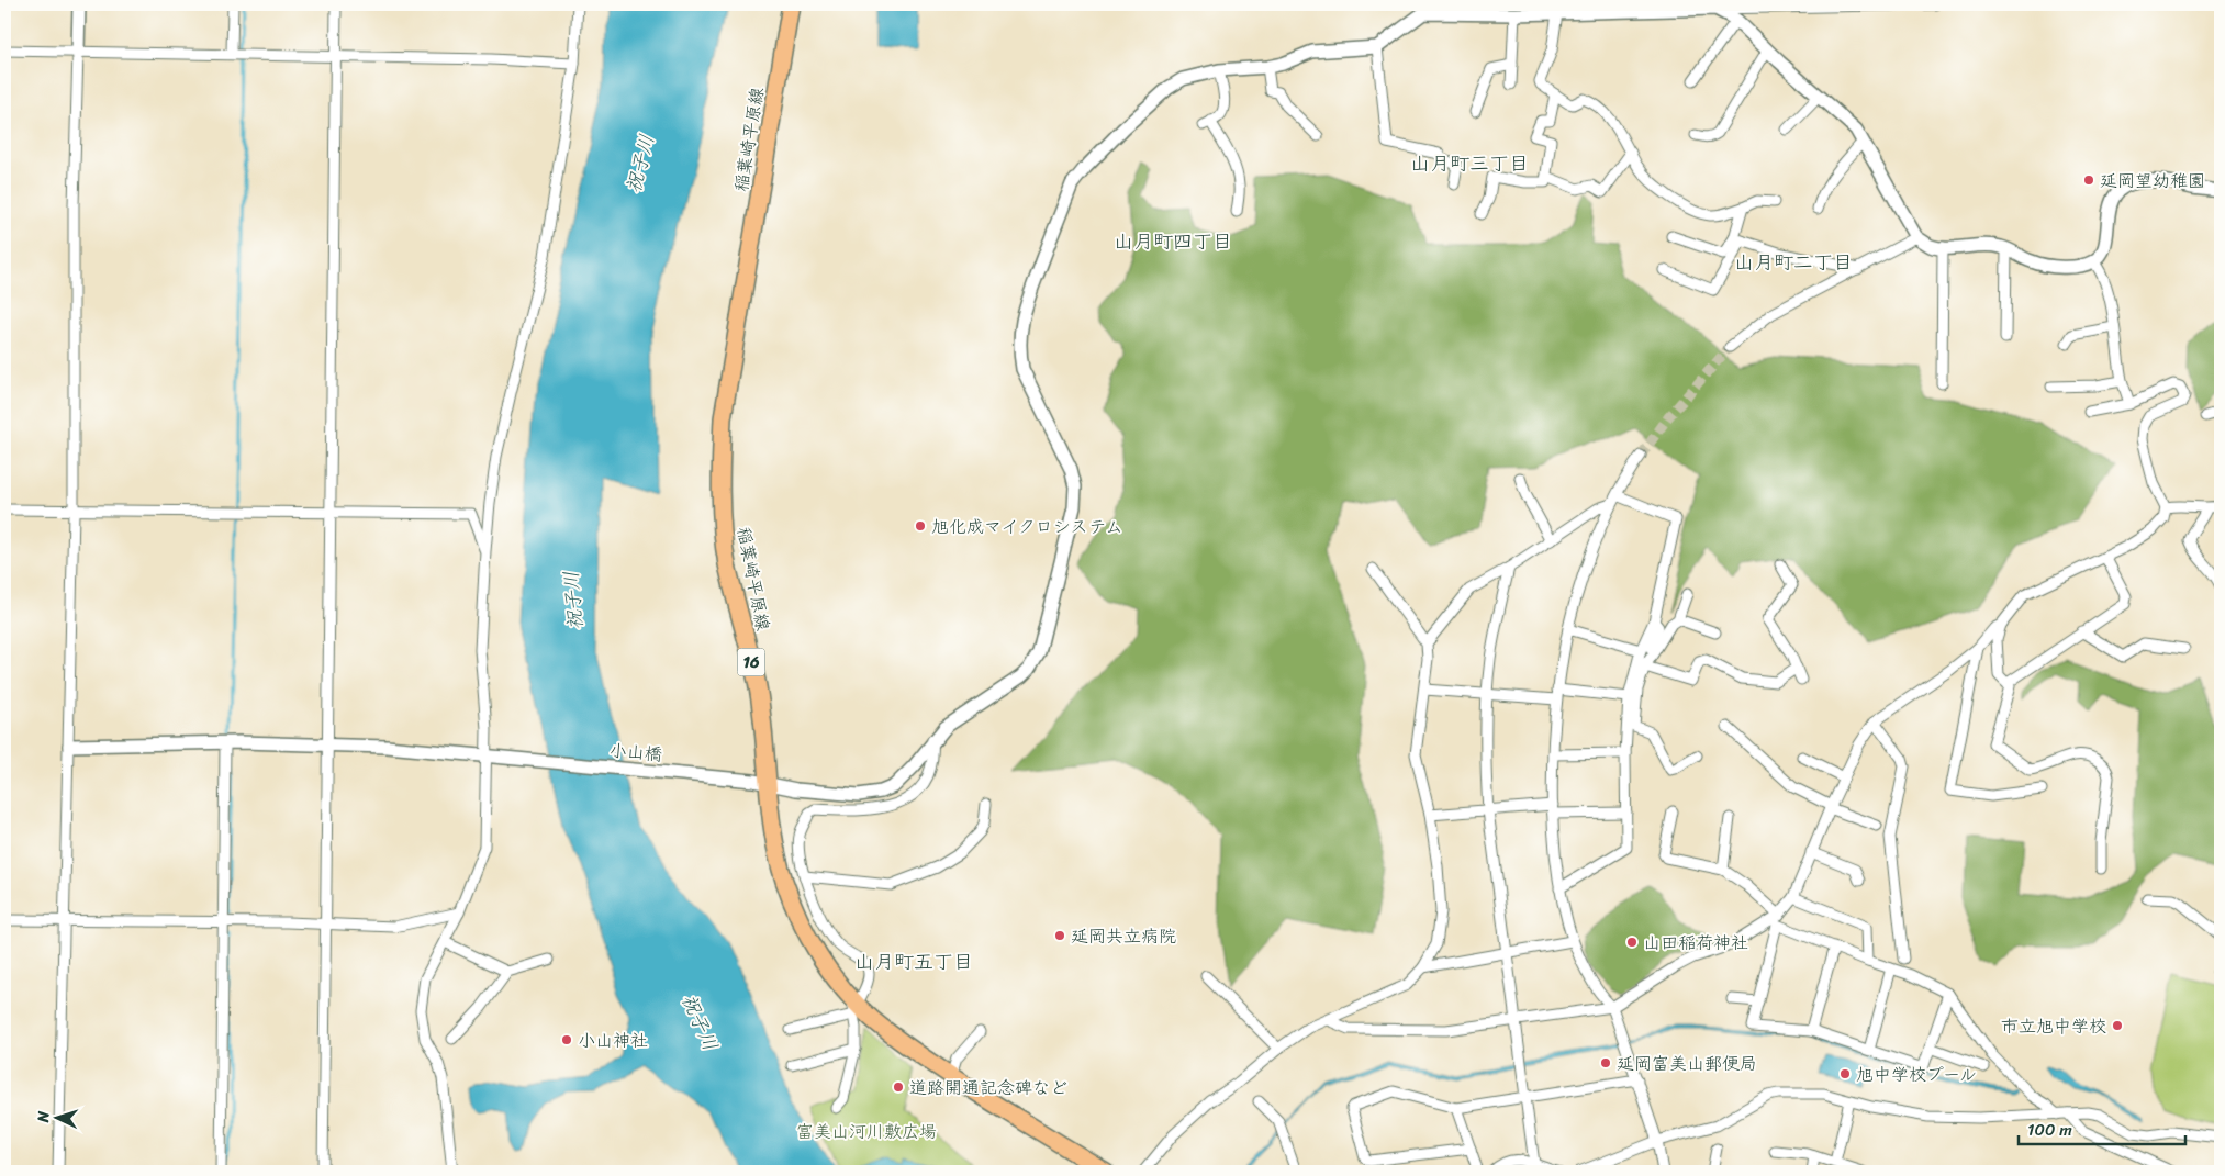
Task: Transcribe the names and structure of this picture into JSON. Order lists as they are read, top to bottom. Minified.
{"streets":{"main road":["稲葉崎平原線","16"],"street":["小山橋"]},"crossings":[["稲葉崎平原線","小山橋"]],"districts":["山月町三丁目","山月町四丁目","山月町二丁目","山月町五丁目"],"water":["祝子川"],"parks":["富美山河川敷広場"],"places":["延岡望幼稚園","旭化成マイクロシステム","延岡共立病院","山田稲荷神社","市立旭中学校","小山神社","延岡富美山郵便局","旭中学校プール","道路開通記念碑など"],"scale_bar":"100 m","north":"left"}
